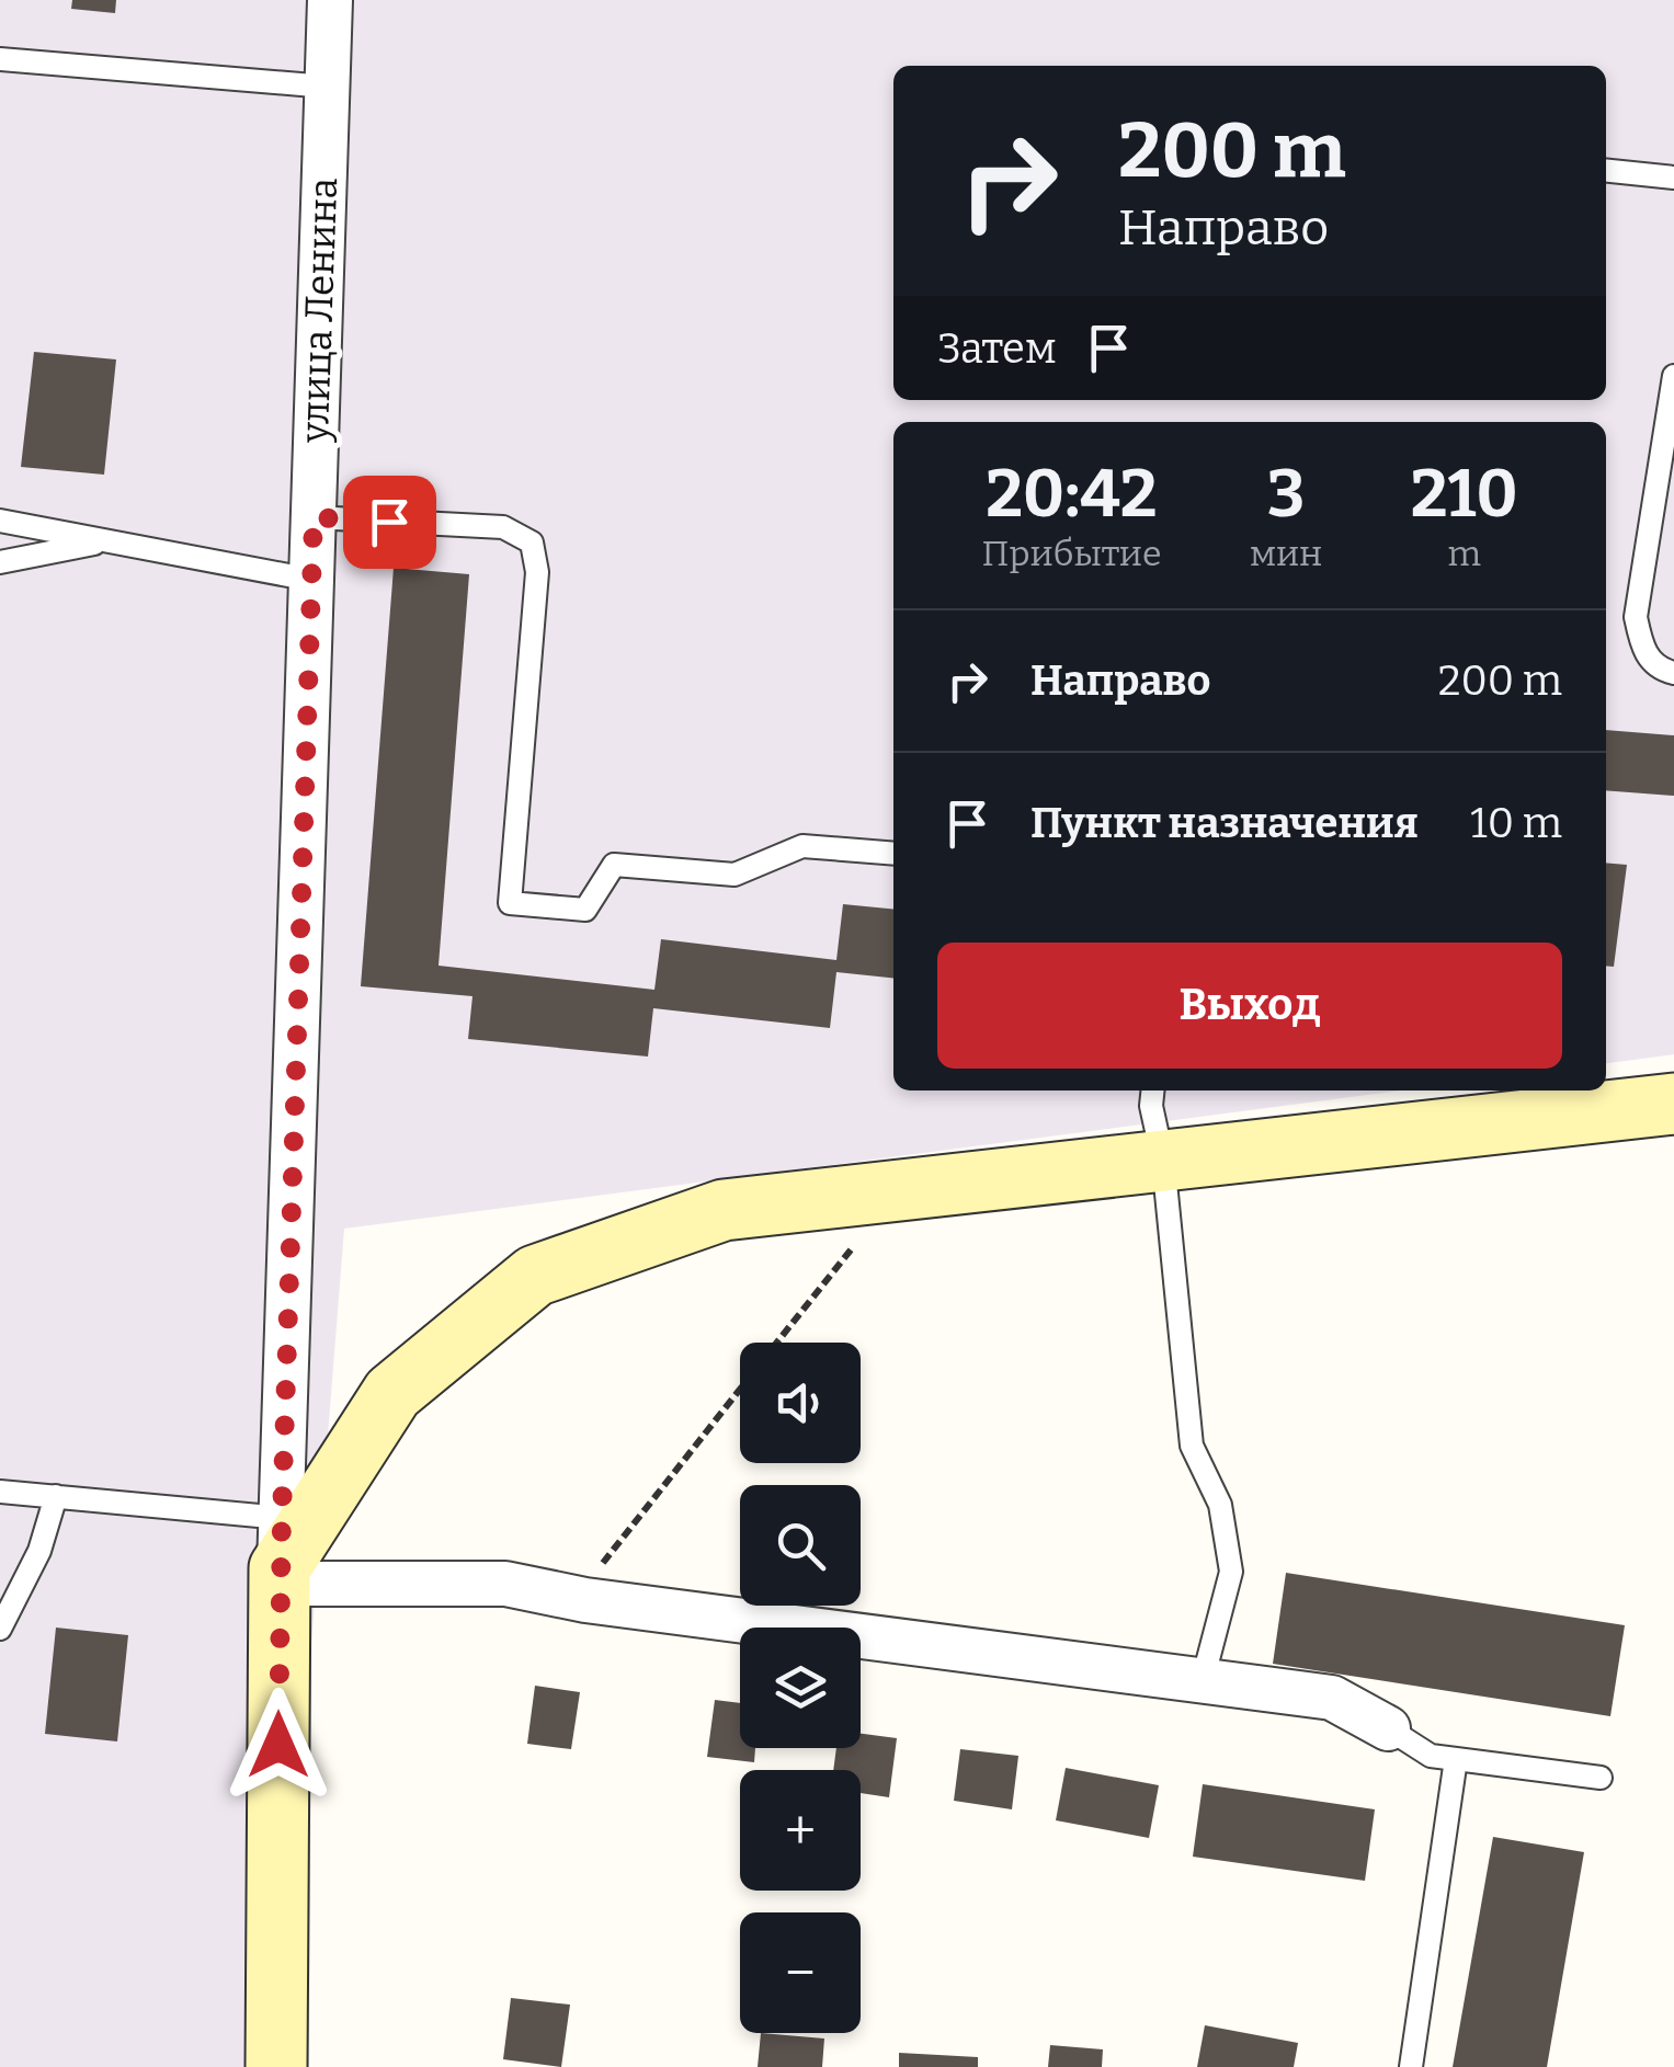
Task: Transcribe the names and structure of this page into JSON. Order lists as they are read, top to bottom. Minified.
{"streets":{"main road":["улица Ленина"]},"page":{"turn":["200 m","Направо"],"then":"Затем","eta":["20:42","Прибытие","3","мин","210","m"],"list":[{"name":"Направо","value":"200 m"},{"name":"Пункт назначения","value":"10 m"}],"buttons":"Выход","map_buttons":["+","−"]}}
